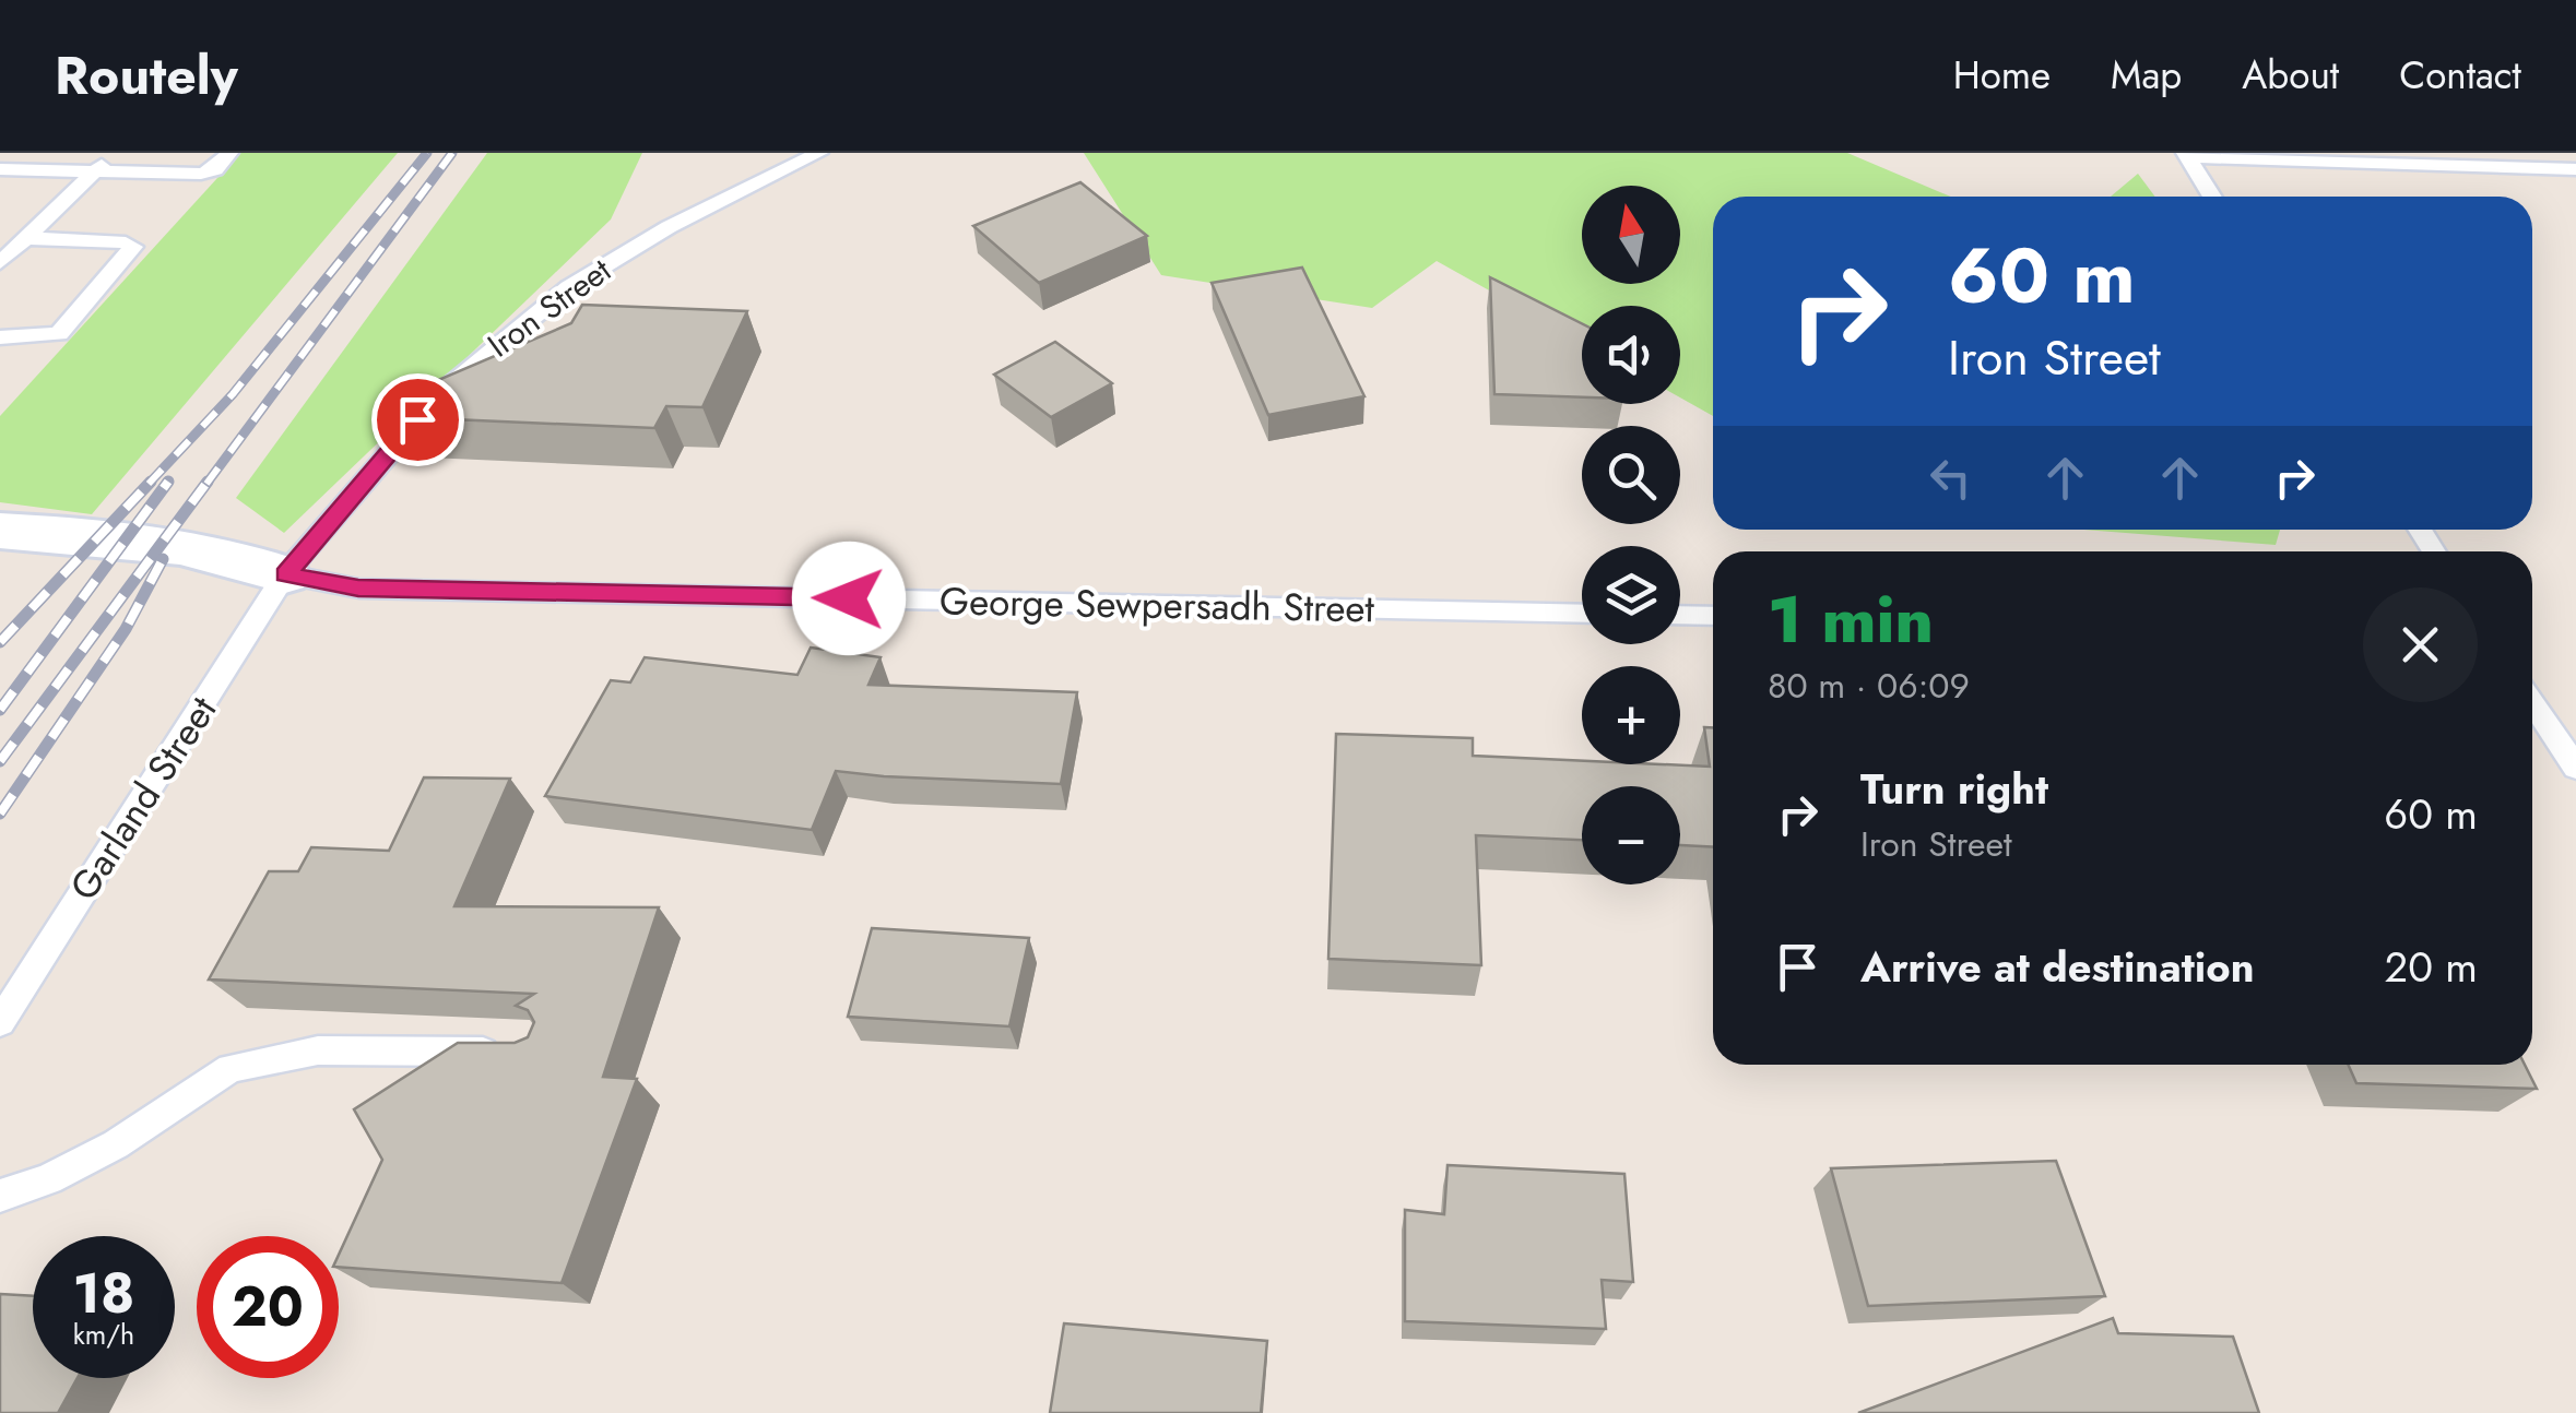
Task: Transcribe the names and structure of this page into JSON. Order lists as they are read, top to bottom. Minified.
{"streets":{"street":["George Sewpersadh Street"],"lane":["Iron Street","Garland Street"]},"crossings":[["Iron Street","George Sewpersadh Street"],["Iron Street","Garland Street"],["George Sewpersadh Street","Garland Street"]],"north":"top","page":{"header":"Routely","nav":["Home","Map","About","Contact"],"map_buttons":["+","−"],"turn":["60 m","Iron Street"],"heading":["1 min","80 m · 06:09"],"list":[{"name":"Turn right","note":"Iron Street","value":"60 m"},{"name":"Arrive at destination","value":"20 m"}],"speed":"18 km/h","limit":"20"}}
